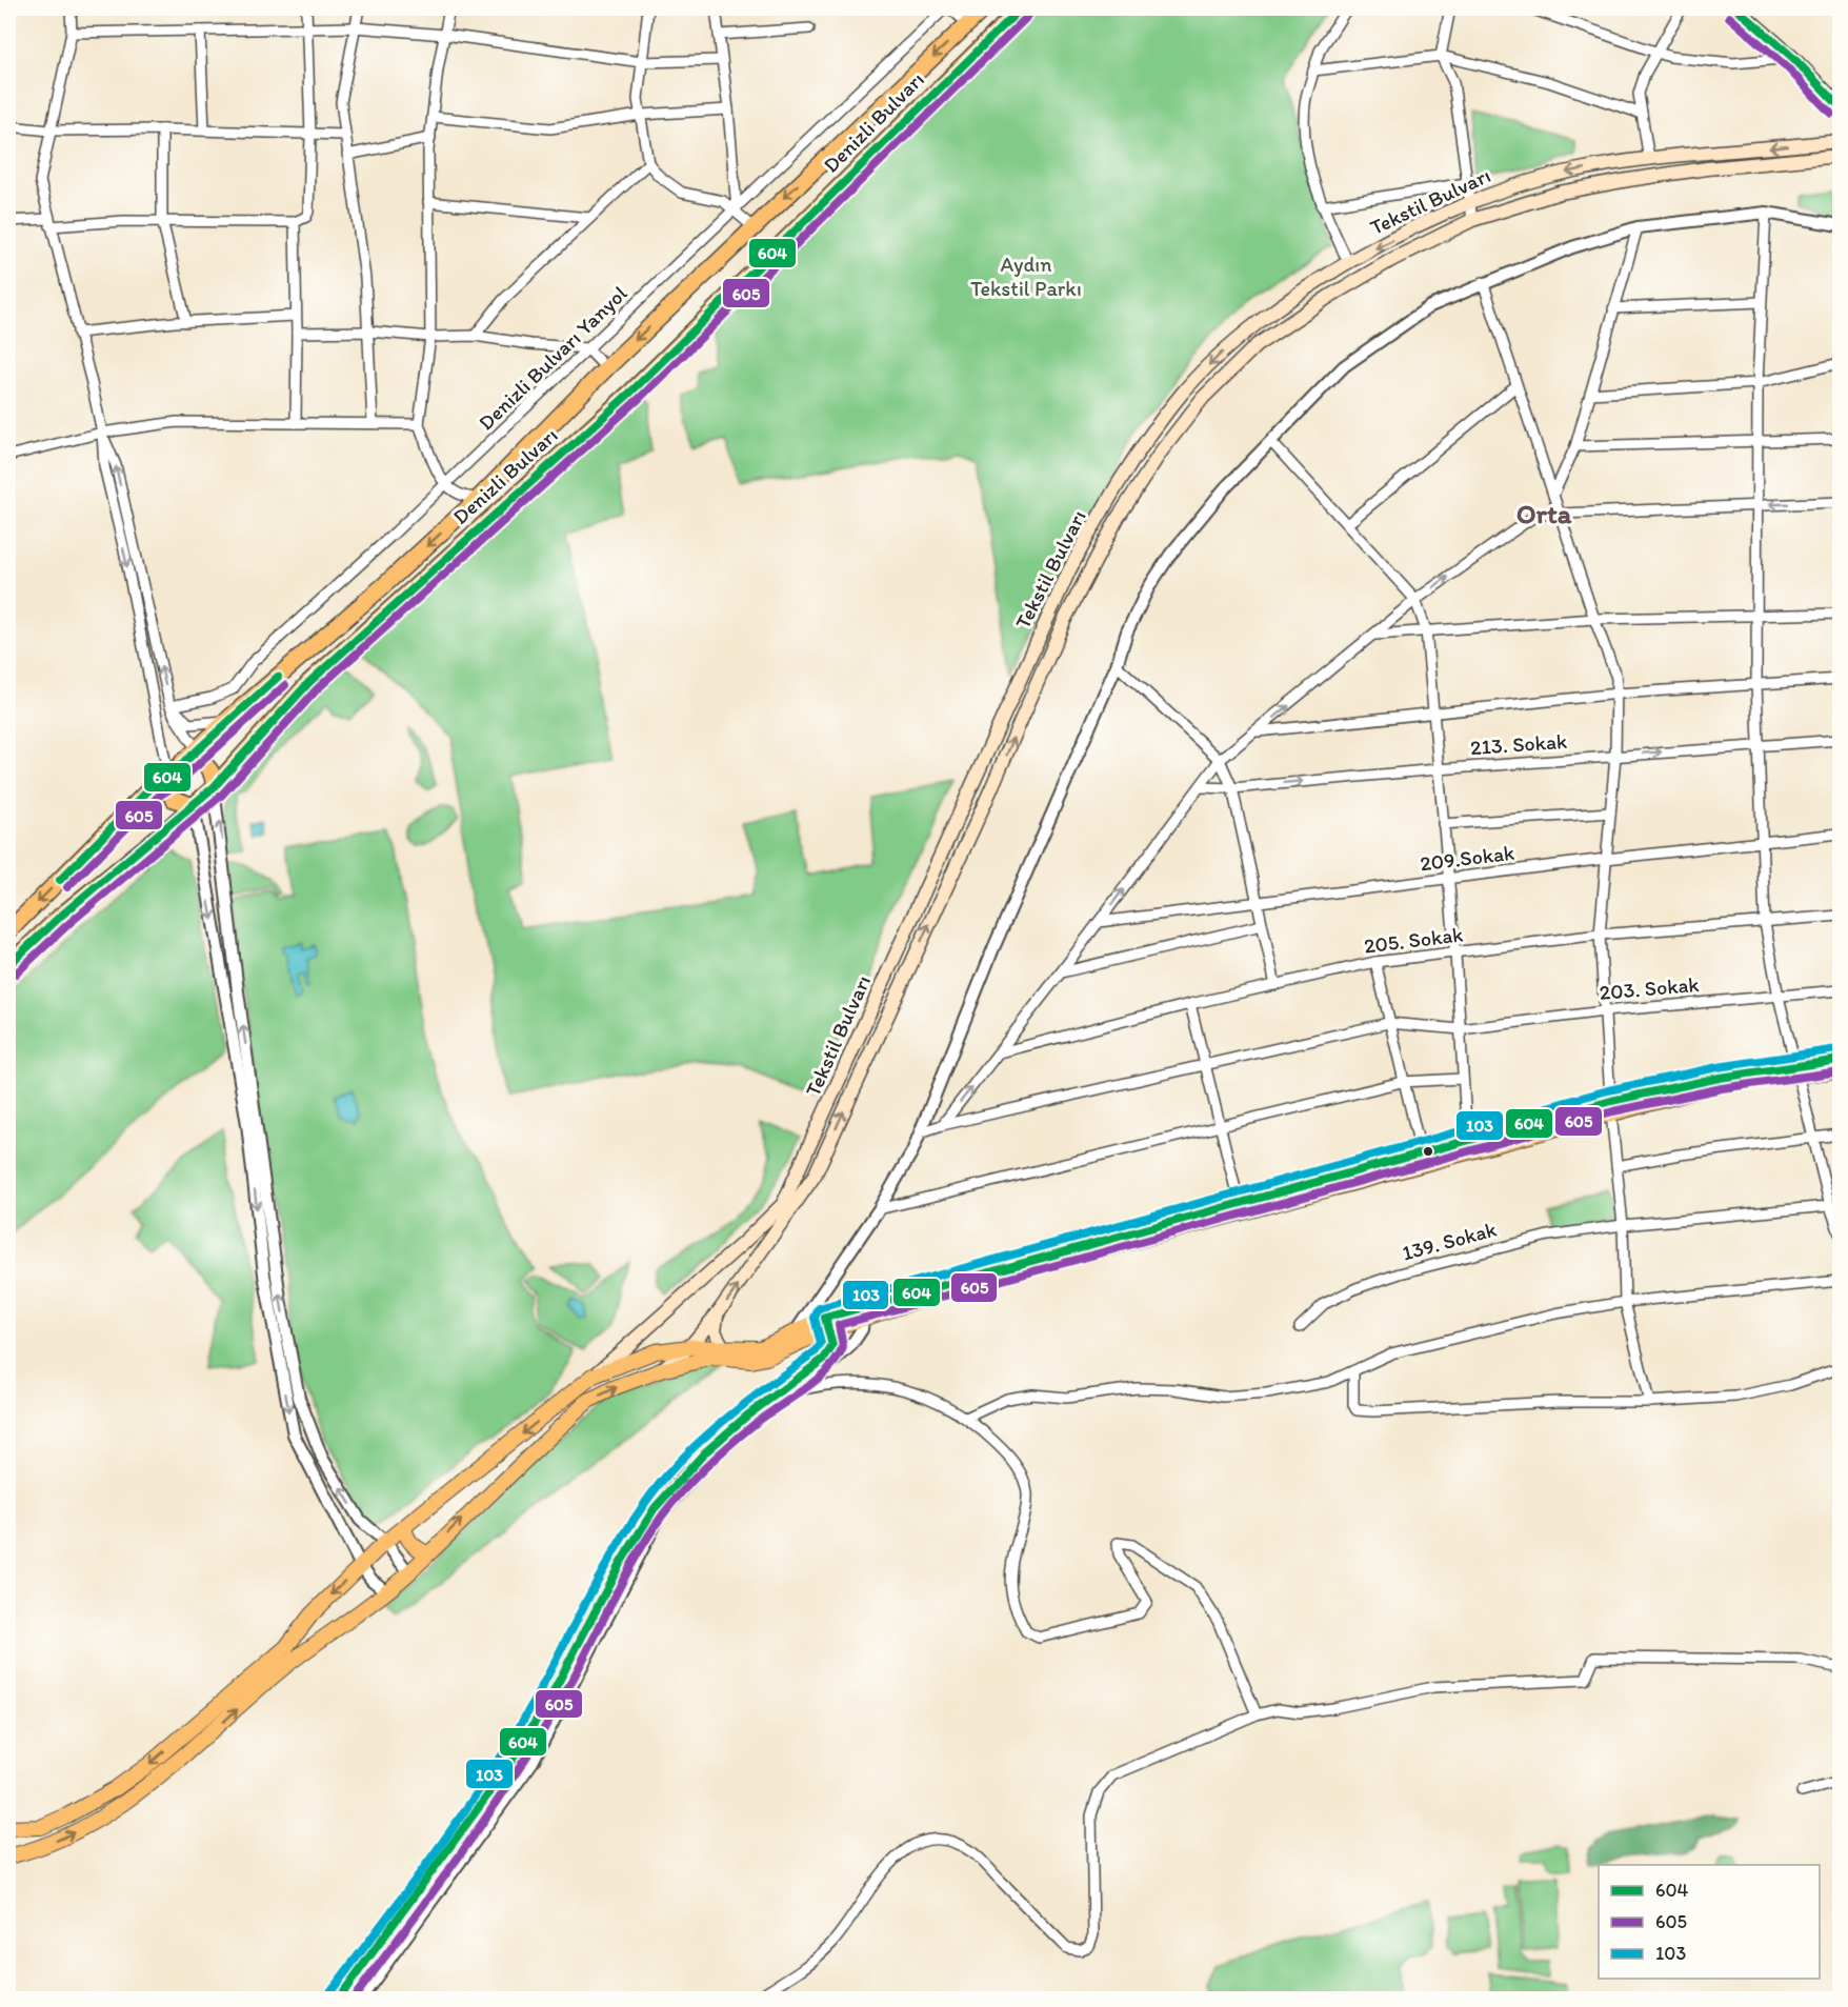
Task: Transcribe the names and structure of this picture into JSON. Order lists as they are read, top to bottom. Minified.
{"streets":{"highway":["Denizli Bulvarı"],"main road":["Tekstil Bulvarı"],"street":["Denizli Bulvarı Yanyol","213. Sokak","209.Sokak","205. Sokak","203. Sokak","139. Sokak"]},"districts":["Orta"],"parks":["Aydın Tekstil Parkı"],"lines":["transit line 604","transit line 605","transit line 103"],"legend":["604","605","103"]}
